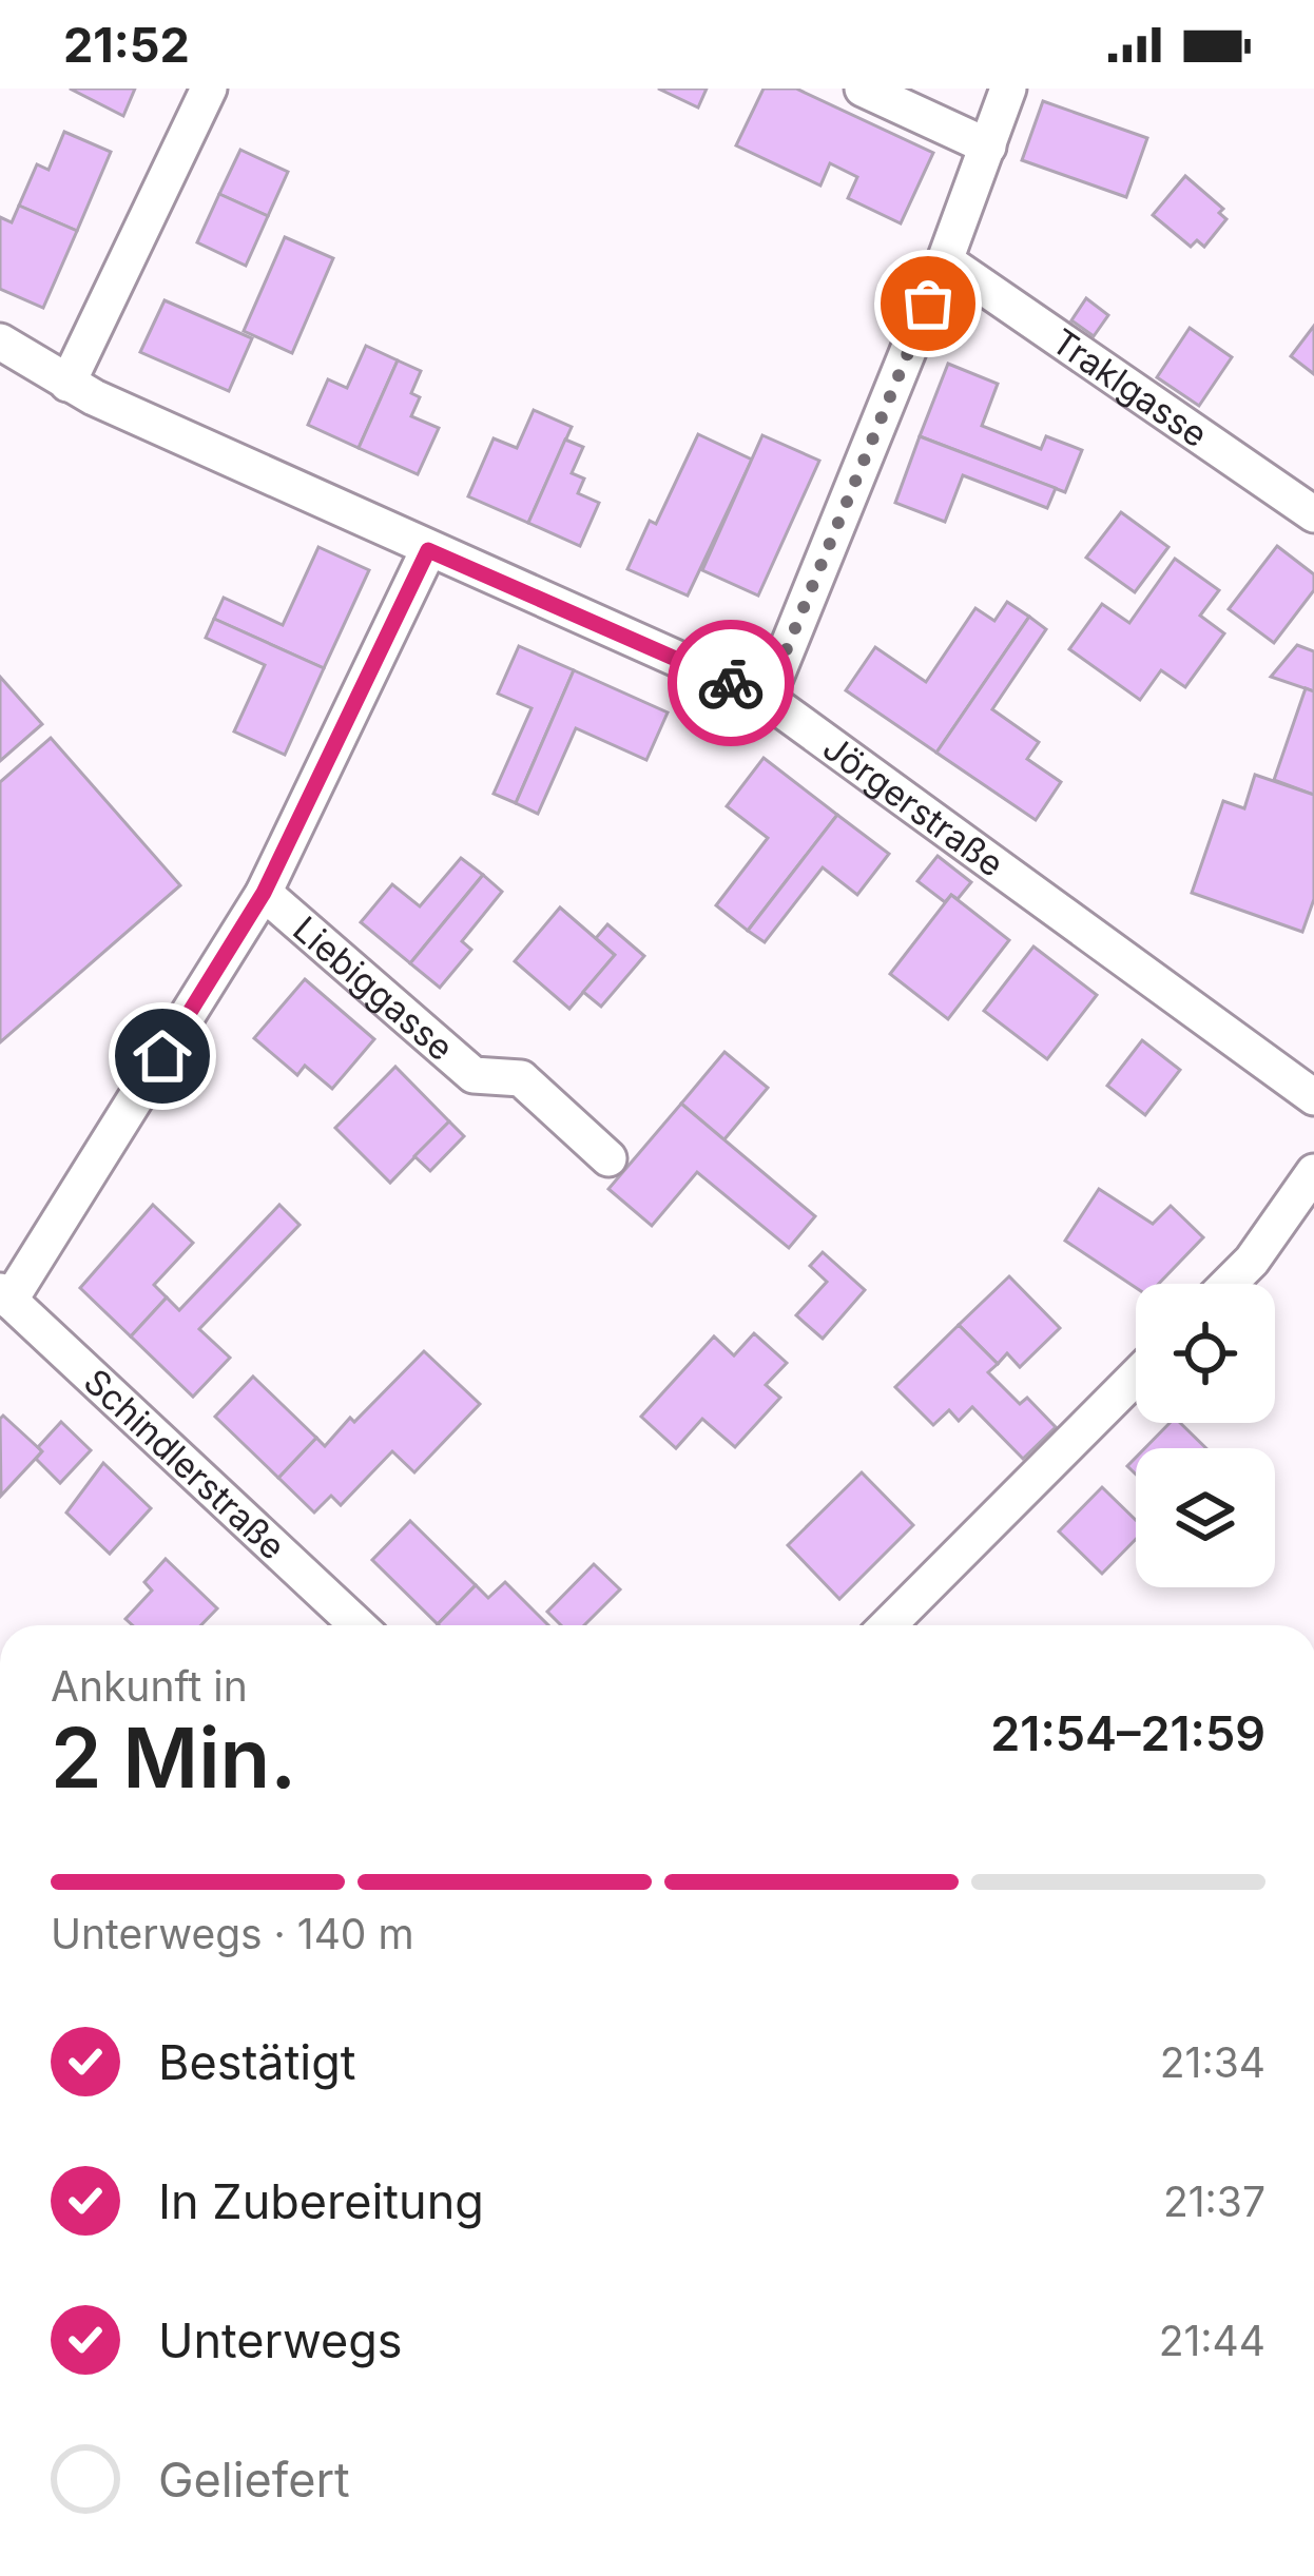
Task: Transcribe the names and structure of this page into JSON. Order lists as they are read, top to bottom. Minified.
{"streets":{"street":["Traklgasse","Jörgerstraße","Liebiggasse","Schindlerstraße"]},"page":{"status":"21:52","heading":["2 Min.","Ankunft in","21:54–21:59"],"bar":"Unterwegs · 140 m","list":[["Bestätigt","21:34"],["In Zubereitung","21:37"],["Unterwegs","21:44"],"Geliefert"]}}
